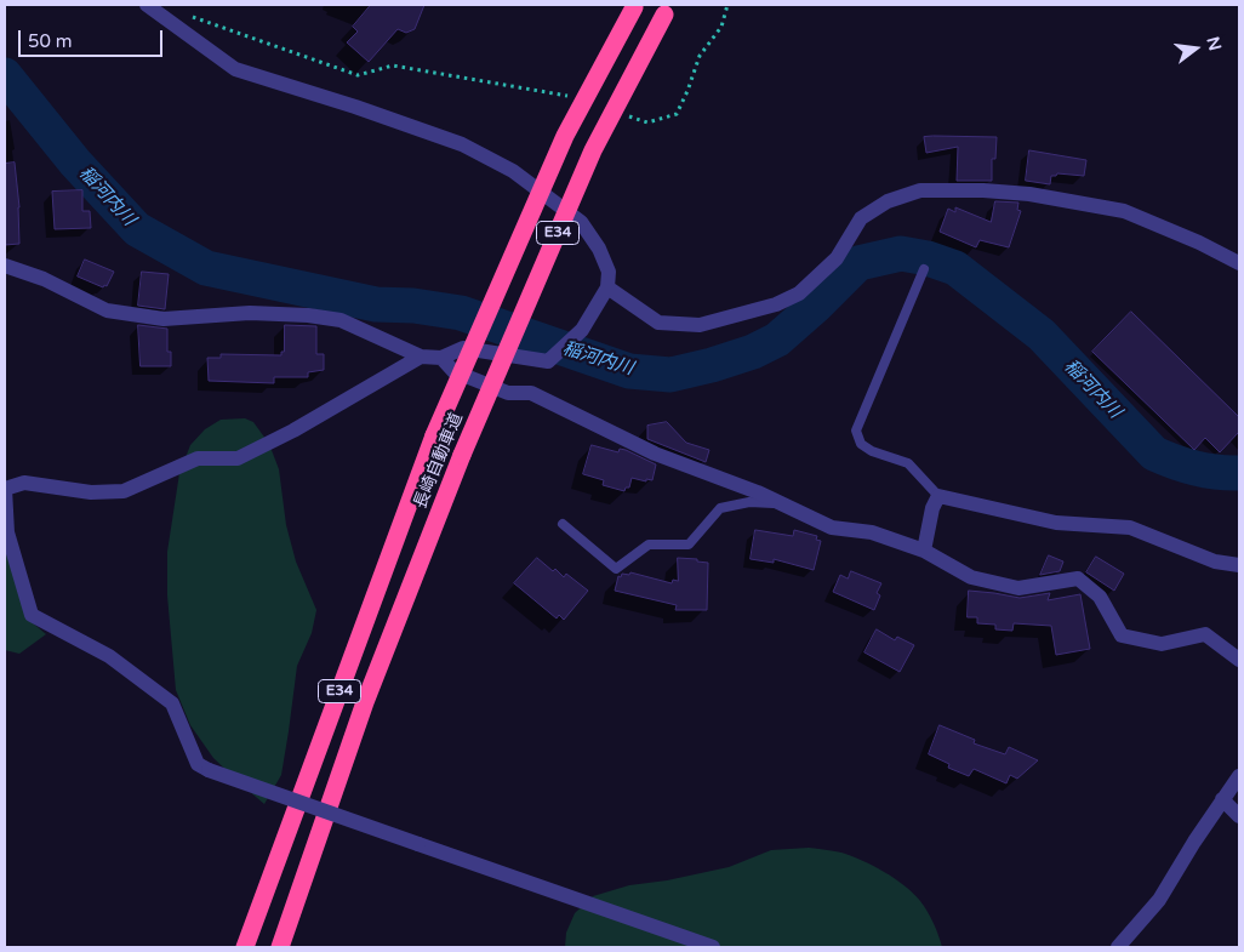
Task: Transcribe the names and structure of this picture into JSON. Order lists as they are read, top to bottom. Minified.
{"streets":{"highway":["E34","長崎自動車道"]},"water":["稲河内川"],"scale_bar":"50 m","north":"right"}
